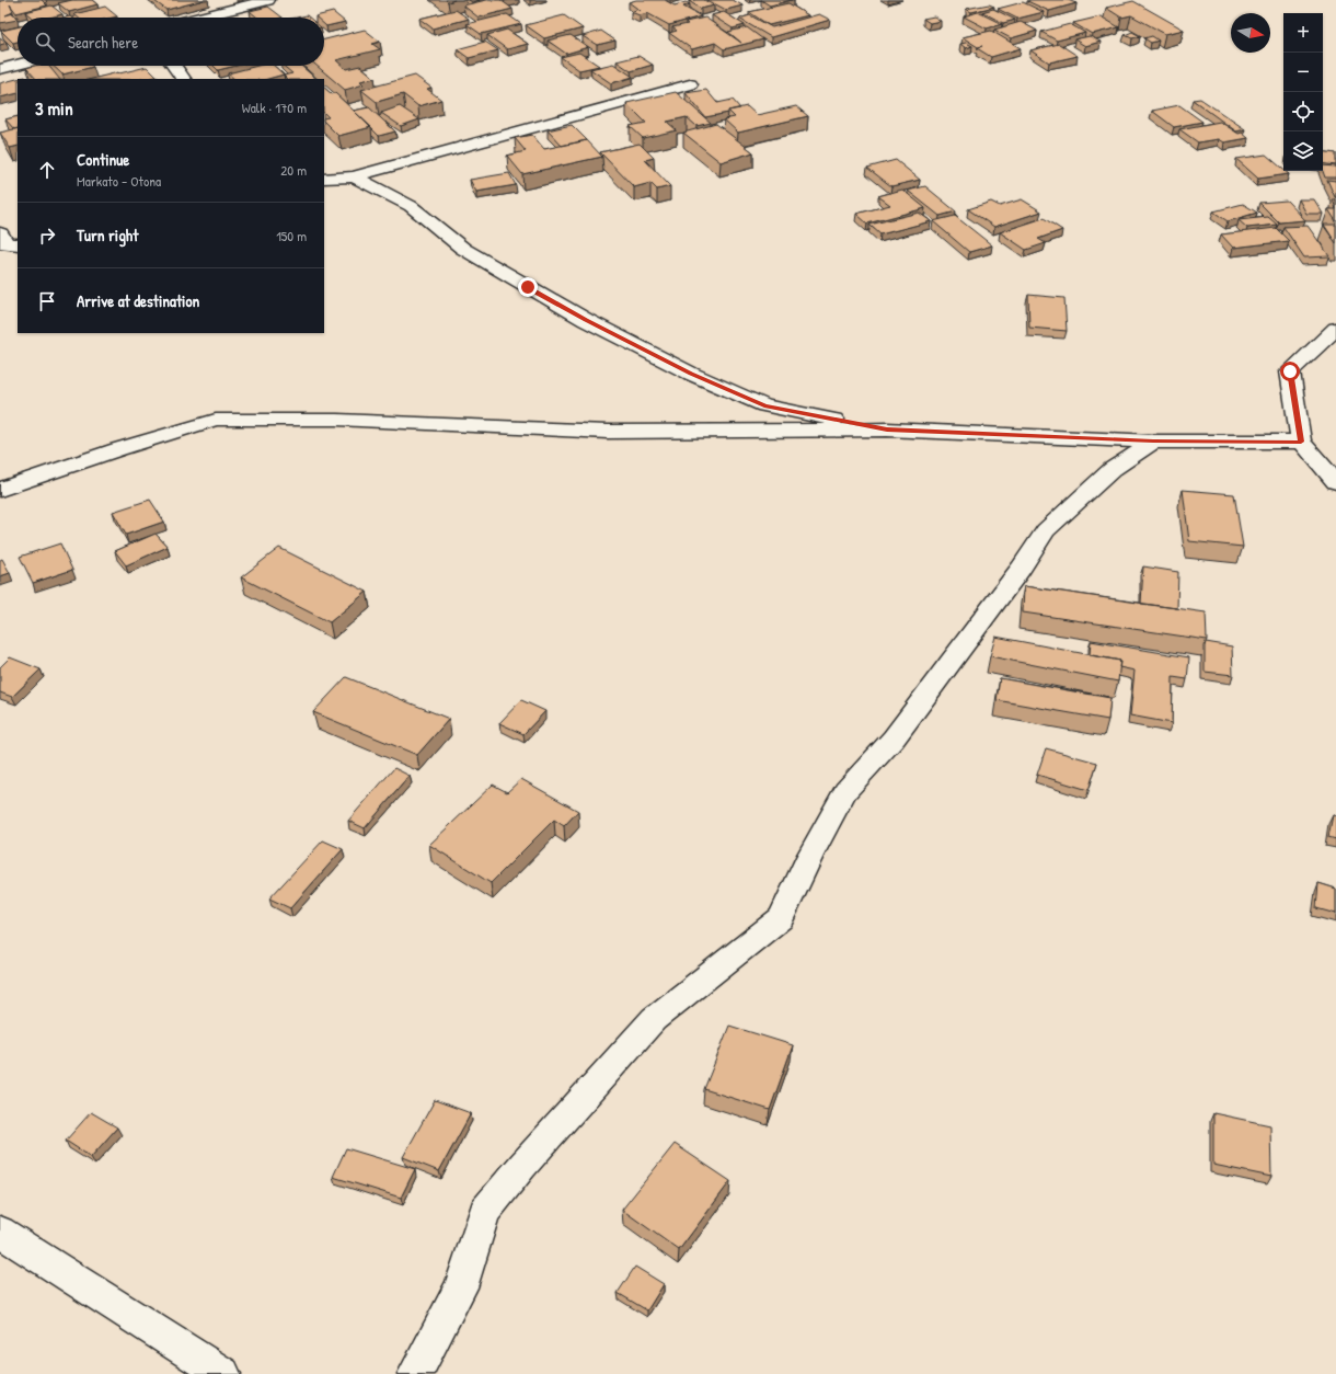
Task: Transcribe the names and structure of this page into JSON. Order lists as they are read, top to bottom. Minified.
{"north":"right","page":{"map_buttons":["+","−"],"search":"Search here","heading":["3 min","Walk · 170 m"],"list":[["Continue","Markato - Otona","20 m"],["Turn right","150 m"],"Arrive at destination"]}}
